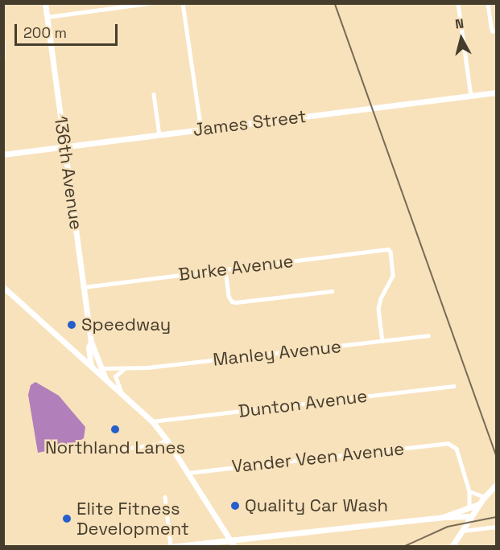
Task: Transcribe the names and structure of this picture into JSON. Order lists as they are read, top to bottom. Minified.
{"streets":{"street":["James Street","136th Avenue","Burke Avenue","Manley Avenue","Dunton Avenue","Vander Veen Avenue"]},"crossings":[["James Street","136th Avenue"],["136th Avenue","Burke Avenue"],["136th Avenue","Manley Avenue"],["Burke Avenue","Manley Avenue"]],"places":["Speedway","Northland Lanes","Quality Car Wash","Elite Fitness Development"],"scale_bar":"200 m","north":"top"}
